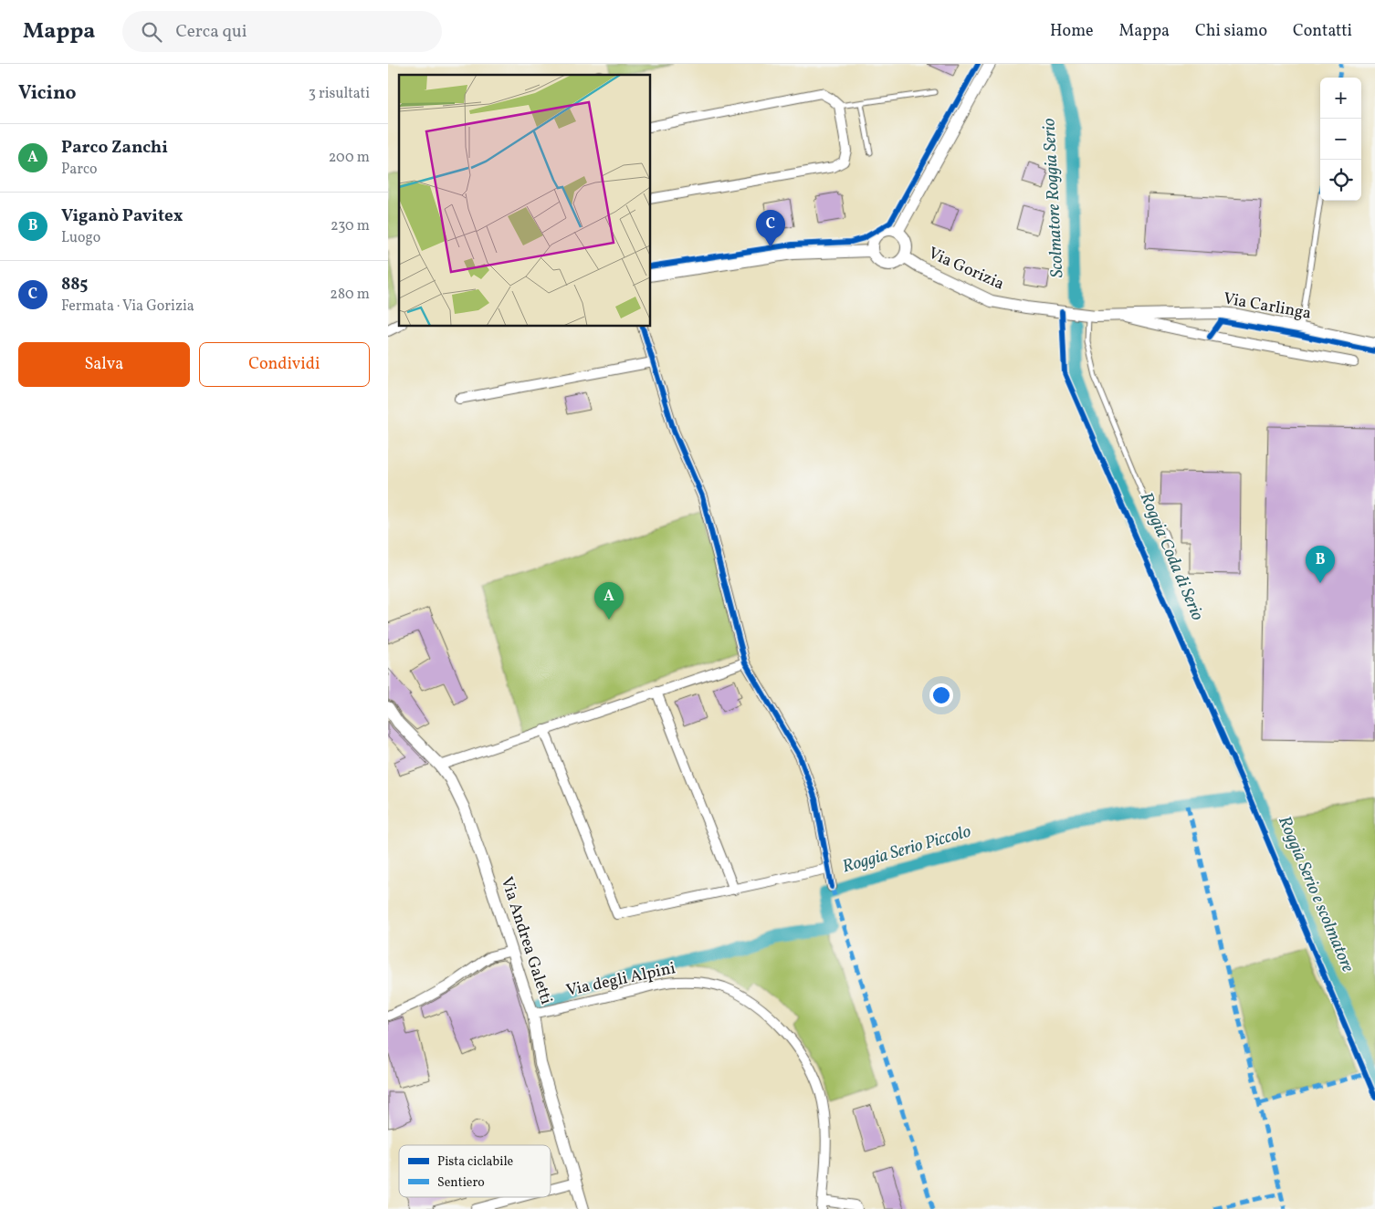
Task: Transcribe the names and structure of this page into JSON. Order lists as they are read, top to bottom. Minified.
{"streets":{"street":["Via Gorizia","Via Carlinga","Via Andrea Galetti","Via degli Alpini"]},"crossings":[["Via Gorizia","Via Carlinga"],["Via Andrea Galetti","Via degli Alpini"]],"water":["Scolmatore Roggia Serio","Roggia Coda di Serio","Roggia Serio Piccolo","Roggia Serio e scolmatore"],"legend":["Pista ciclabile","Sentiero"],"page":{"header":"Mappa","search":"Cerca qui","nav":["Home","Mappa","Chi siamo","Contatti"],"heading":["Vicino","3 risultati"],"map_buttons":["+","−"],"list":[{"mark":"A","name":"Parco Zanchi","note":"Parco","value":"200 m"},{"mark":"B","name":"Viganò Pavitex","note":"Luogo","value":"230 m"},{"mark":"C","name":"885","note":"Fermata · Via Gorizia","value":"280 m"}],"pins":["C","B","A"],"buttons":["Salva","Condividi"]}}
